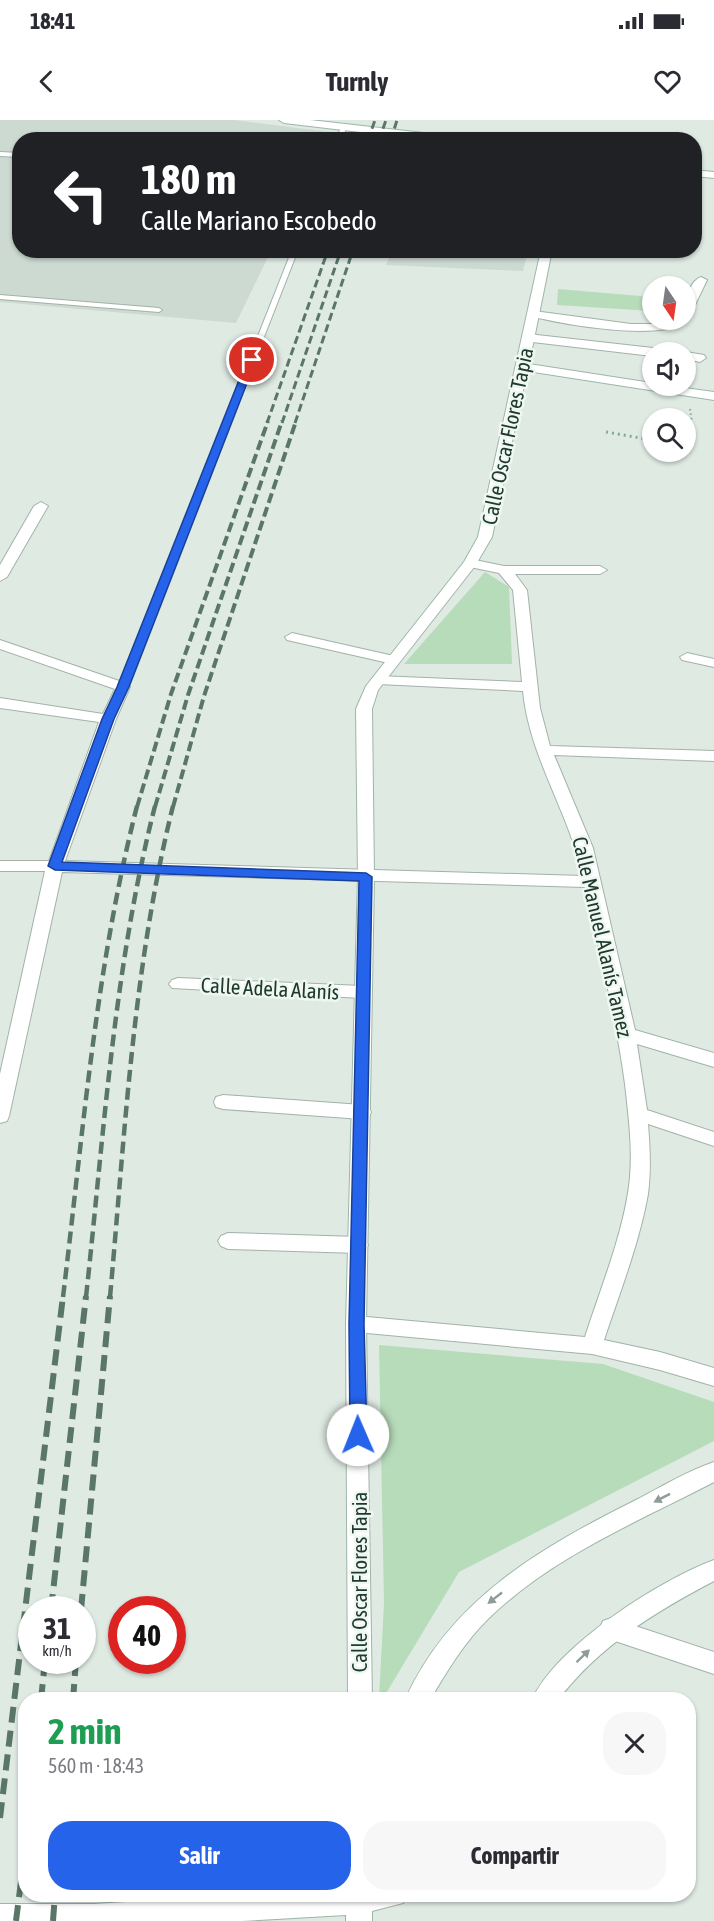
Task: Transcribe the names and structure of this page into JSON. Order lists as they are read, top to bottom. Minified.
{"streets":{"street":["Calle Oscar Flores Tapia","Calle Manuel Alanís Tamez","Calle Adela Alanís"]},"crossings":[["Calle Oscar Flores Tapia","Calle Adela Alanís"]],"north":"bottom","page":{"status":"18:41","header":"Turnly","turn":["180 m","Calle Mariano Escobedo"],"speed":"31 km/h","limit":"40","heading":["2 min","560 m · 18:43"],"buttons":["Salir","Compartir"]}}
